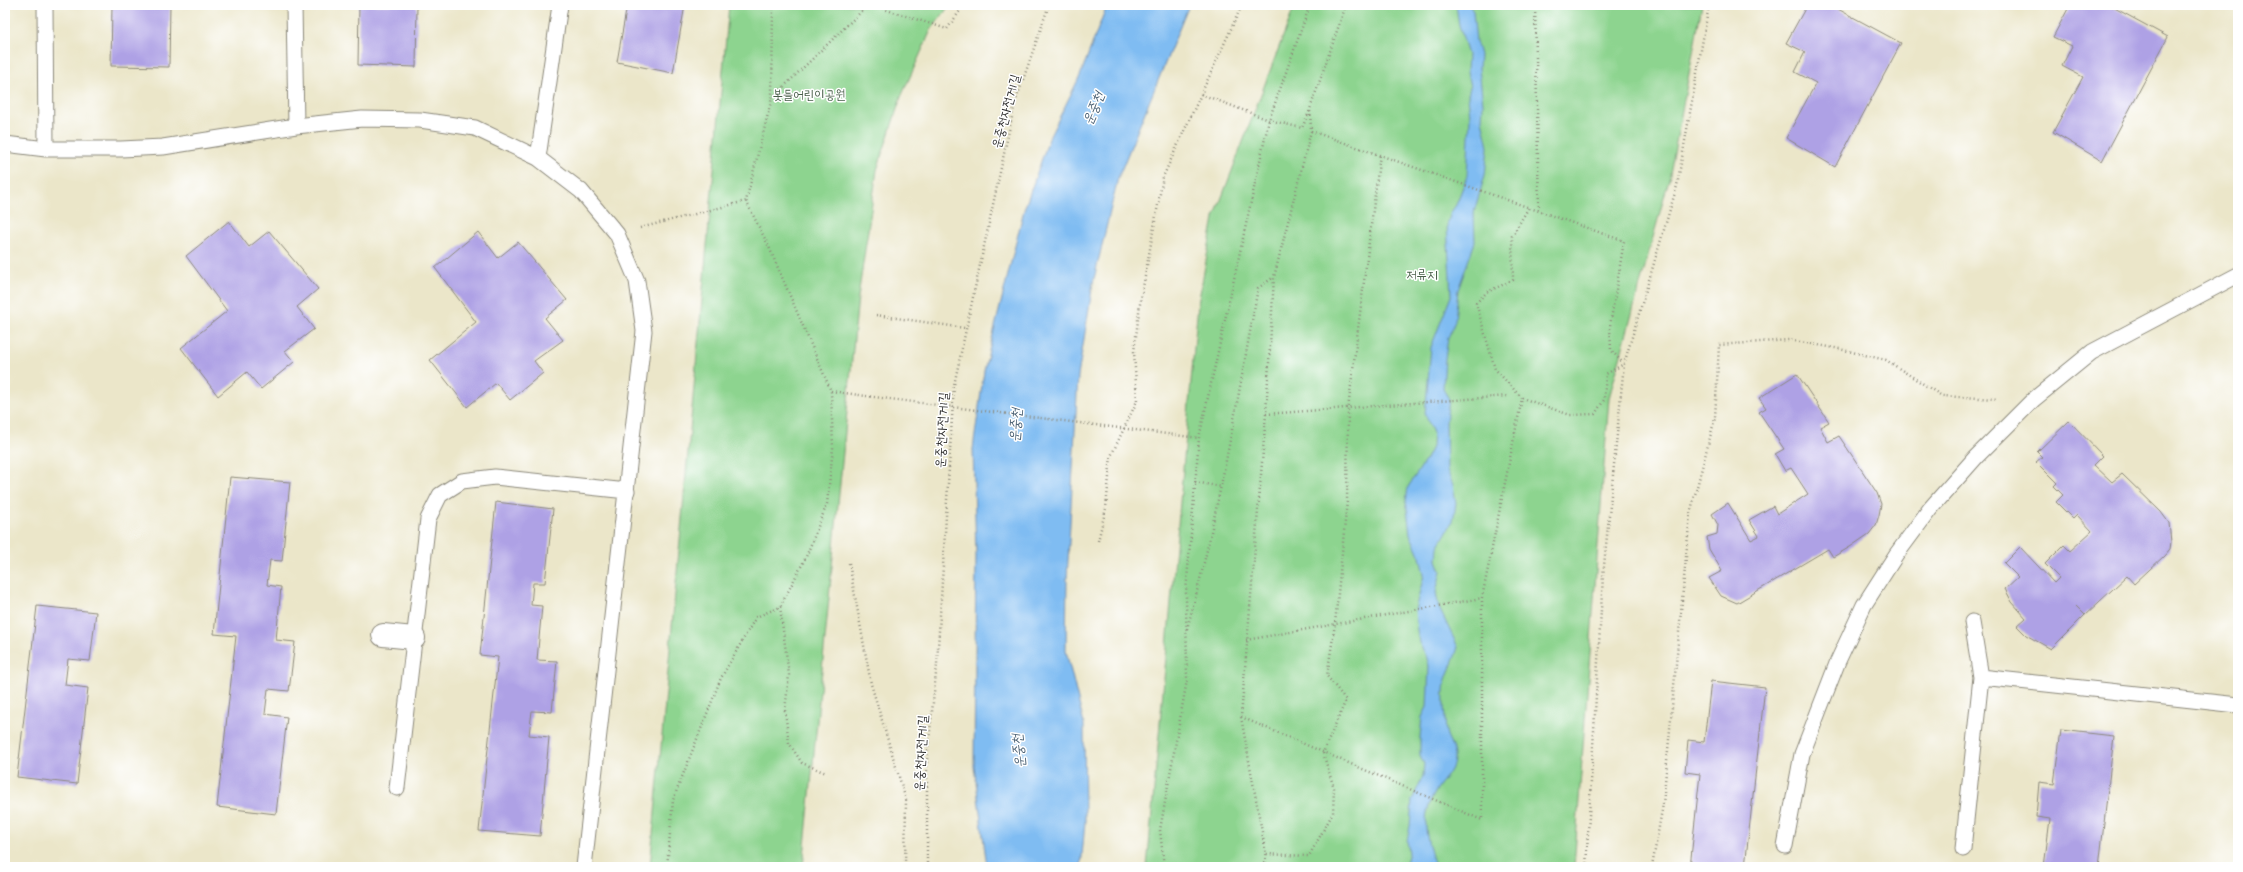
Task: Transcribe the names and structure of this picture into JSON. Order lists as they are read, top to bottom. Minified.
{"streets":{"path":["운중천자전거1길"]},"water":["운중천"],"parks":["봇들어린이공원","저류지"]}
